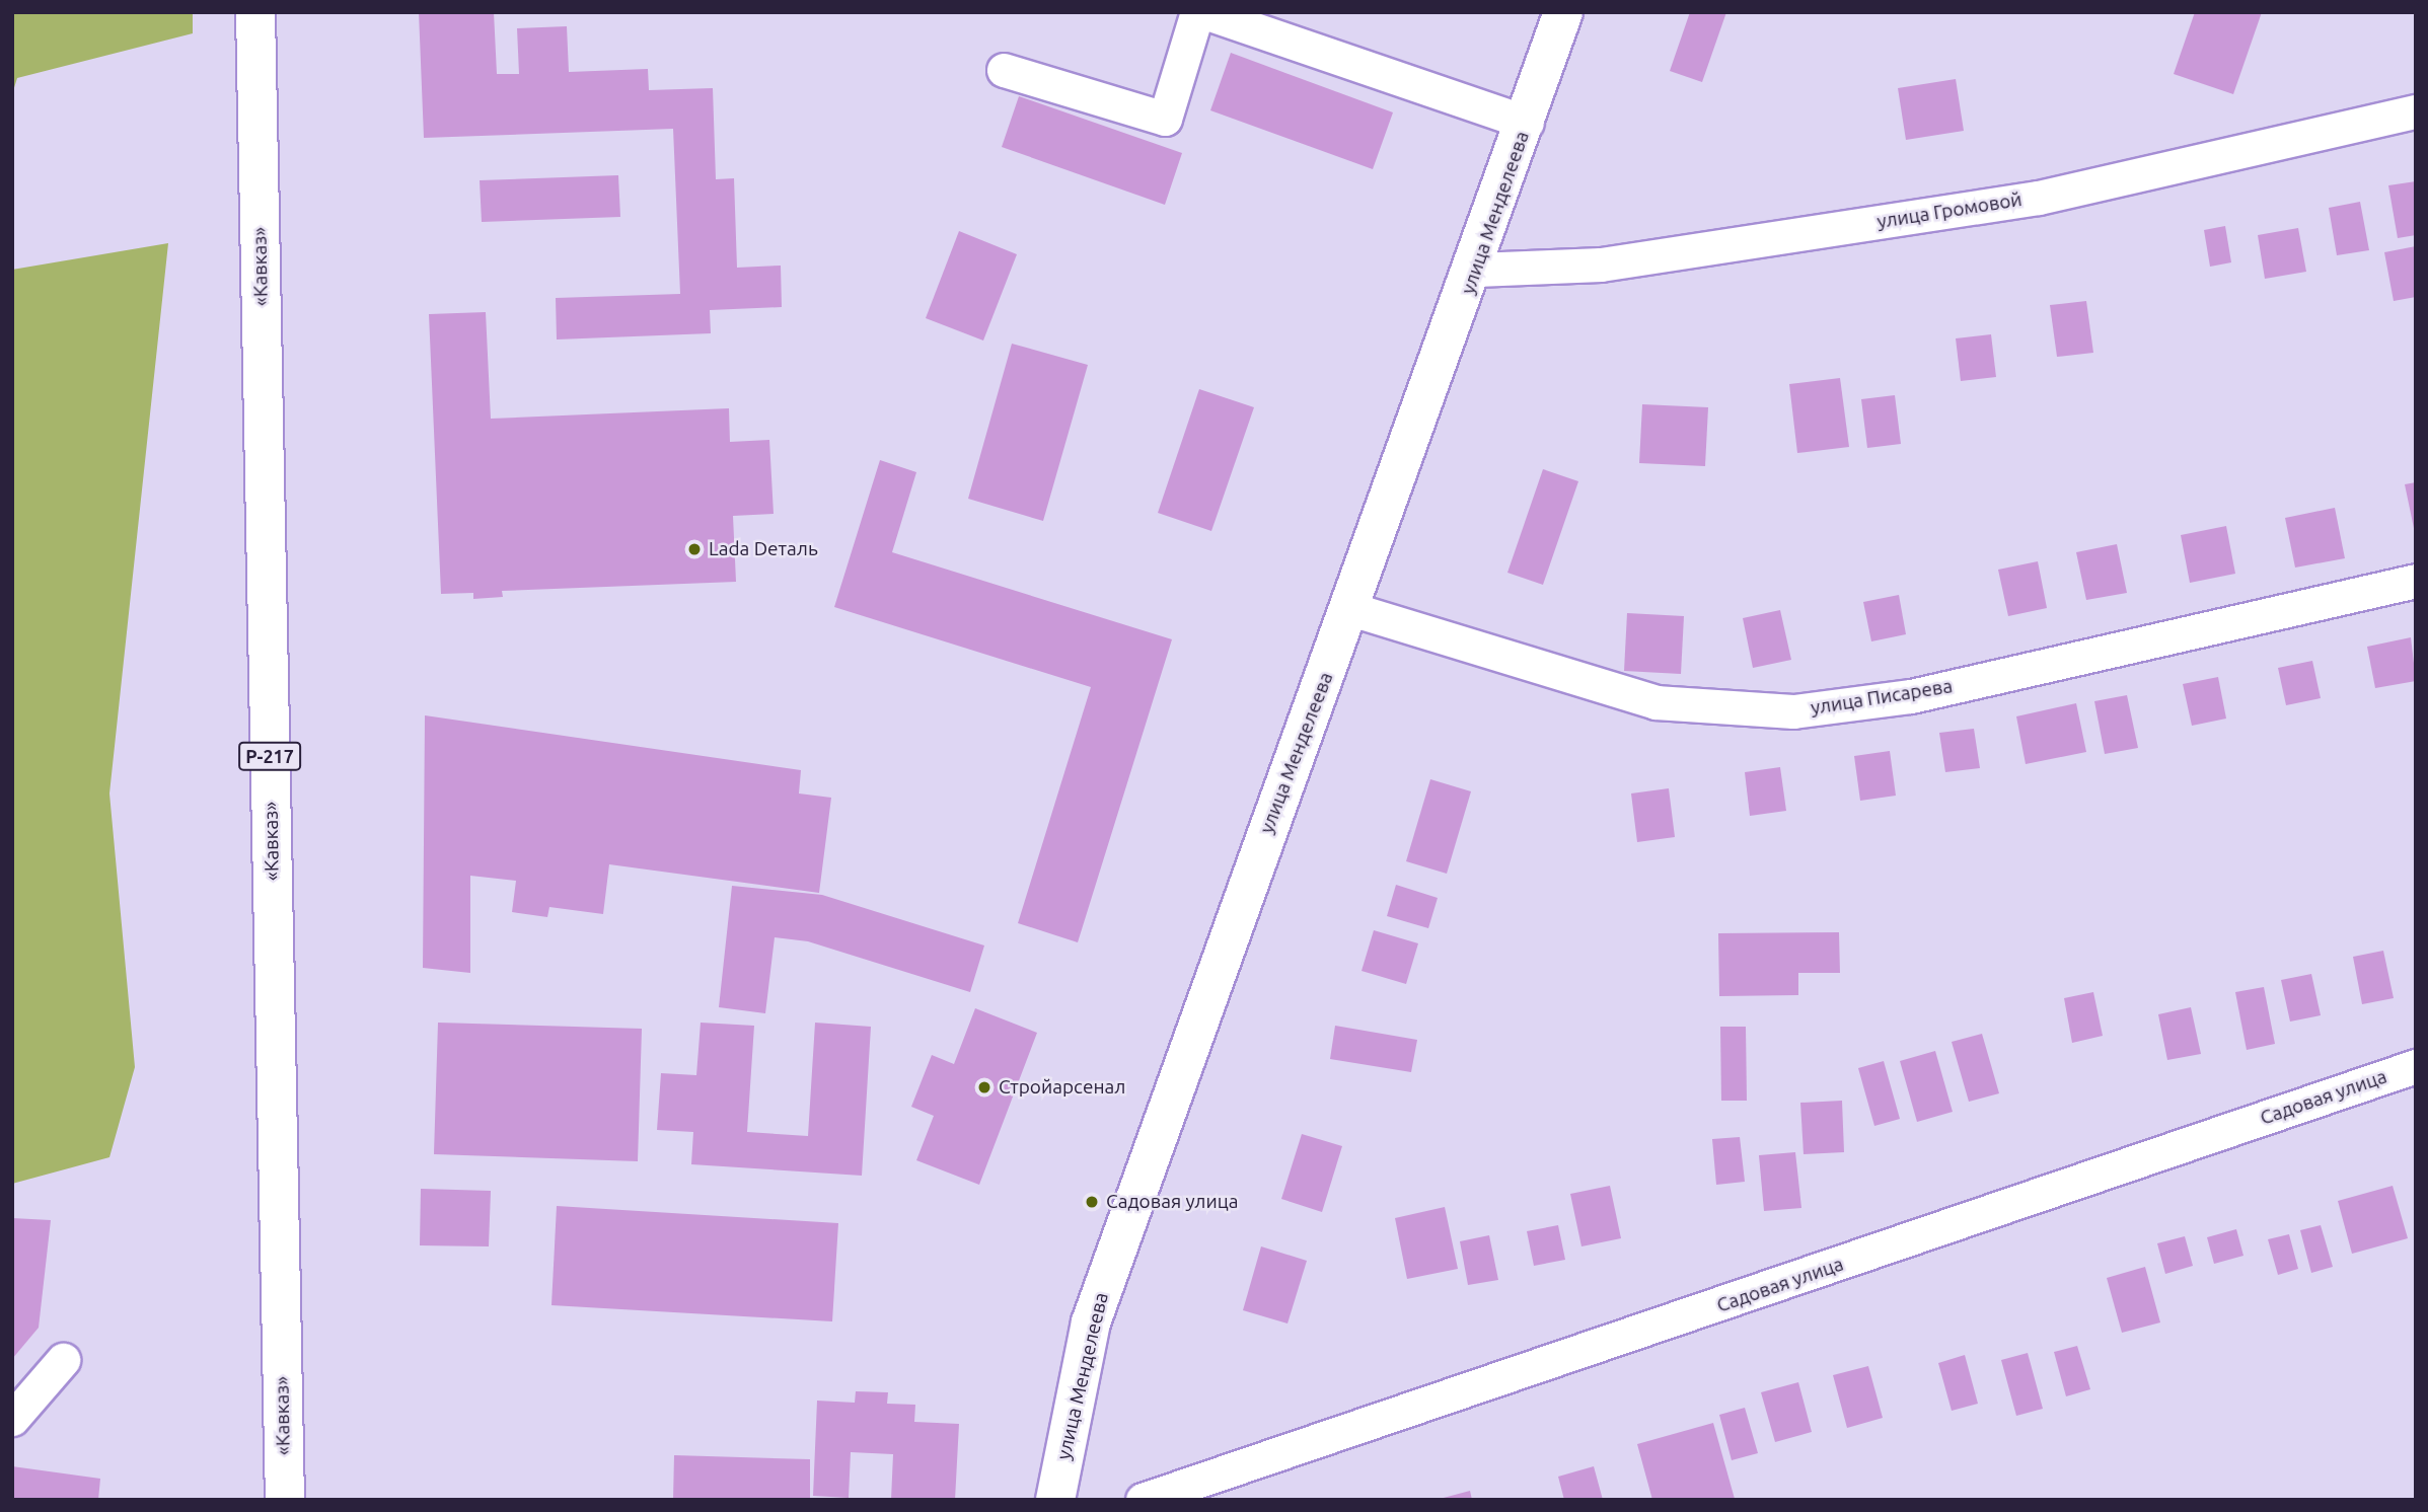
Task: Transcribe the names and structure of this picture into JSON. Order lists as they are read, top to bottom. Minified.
{"streets":{"main road":["улица Менделеева","«Кавказ»","Р-217"],"street":["улица Громовой","улица Писарева","Садовая улица"]},"crossings":[["улица Громовой","улица Менделеева"],["улица Менделеева","улица Писарева"]],"places":["Lada Dеталь","Стройарсенал","Садовая улица"]}
